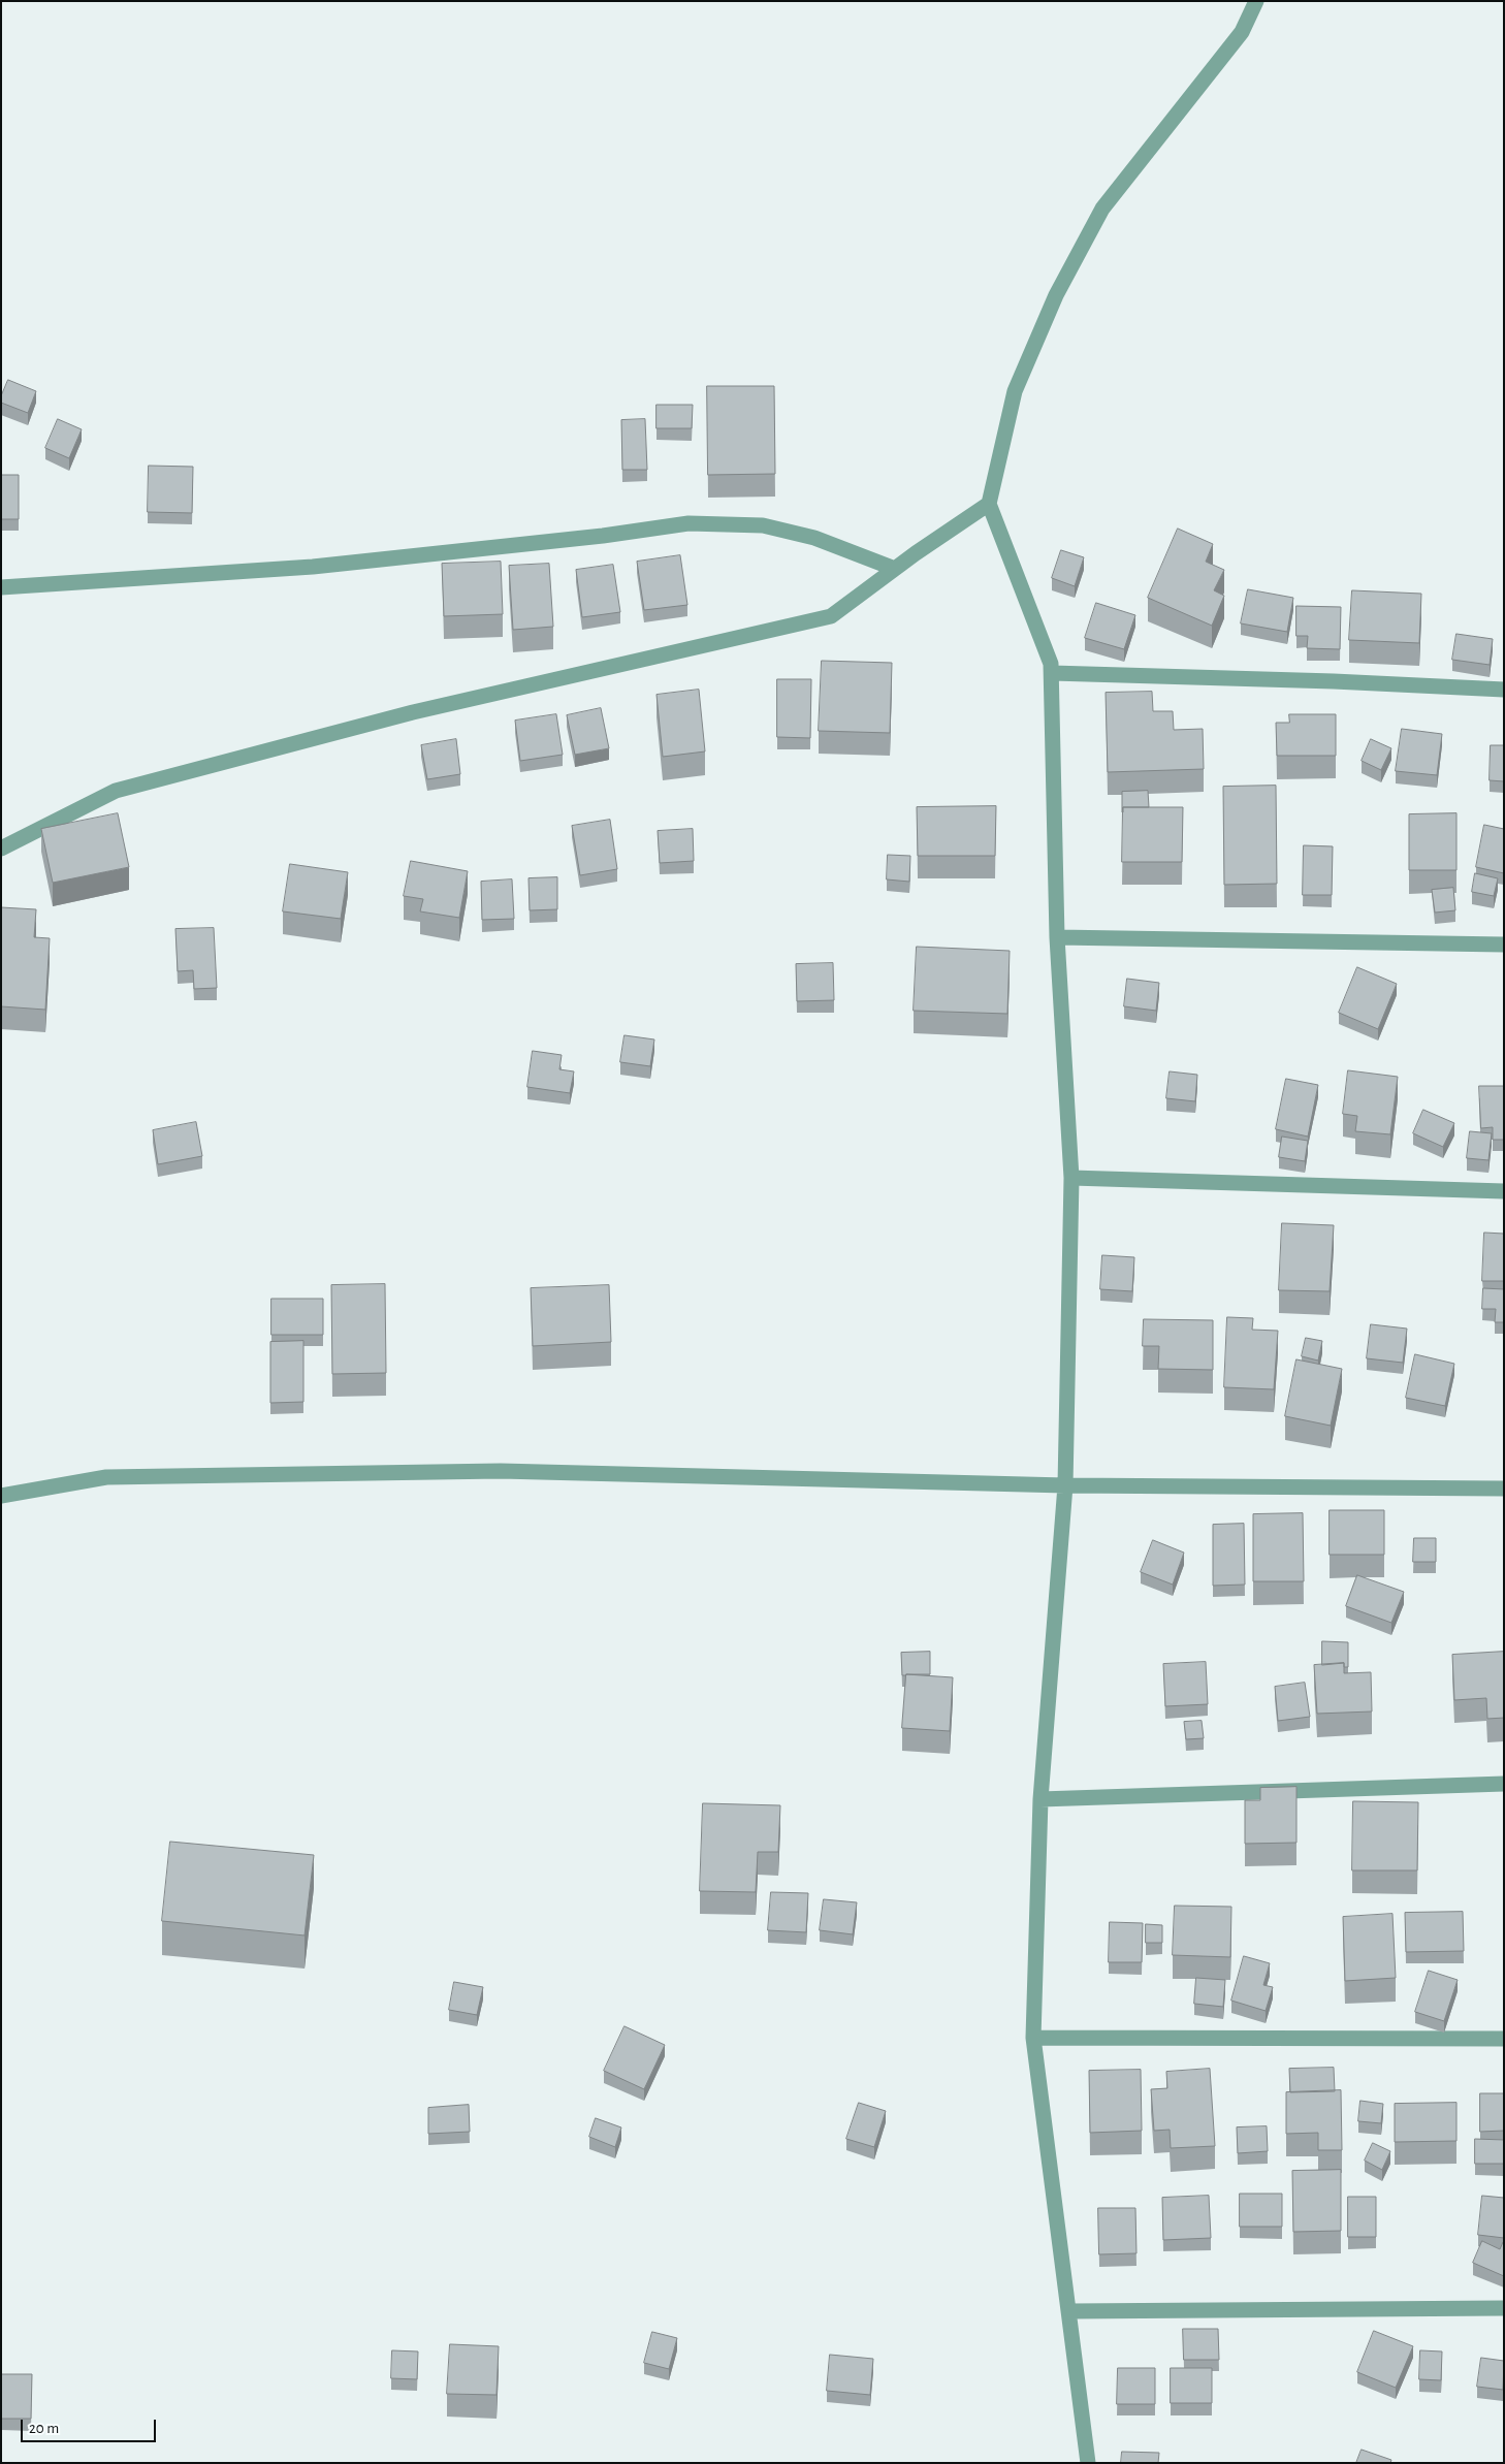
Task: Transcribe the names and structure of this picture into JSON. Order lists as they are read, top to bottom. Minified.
{"scale_bar":"20 m"}
